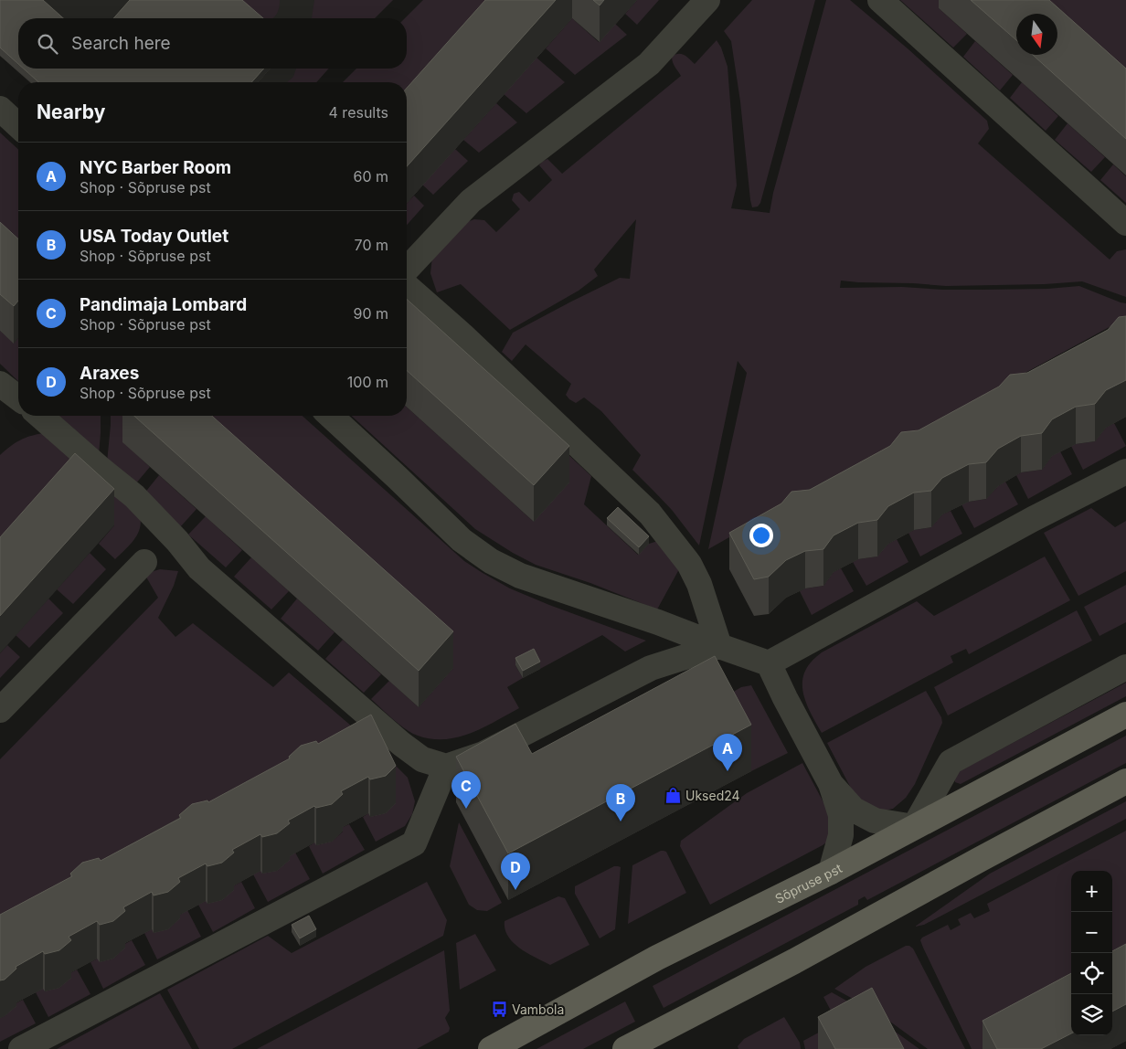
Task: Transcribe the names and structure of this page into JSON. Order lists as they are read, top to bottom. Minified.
{"streets":{"main road":["Sõpruse pst"]},"places":{"shop":["Uksed24"],"bus stop":["Vambola"]},"north":"bottom","page":{"search":"Search here","heading":["Nearby","4 results"],"list":[{"mark":"A","name":"NYC Barber Room","note":"Shop · Sõpruse pst","value":"60 m"},{"mark":"B","name":"USA Today Outlet","note":"Shop · Sõpruse pst","value":"70 m"},{"mark":"C","name":"Pandimaja Lombard","note":"Shop · Sõpruse pst","value":"90 m"},{"mark":"D","name":"Araxes","note":"Shop · Sõpruse pst","value":"100 m"}],"pins":["A","C","B","D"],"map_buttons":["+","−"]}}
